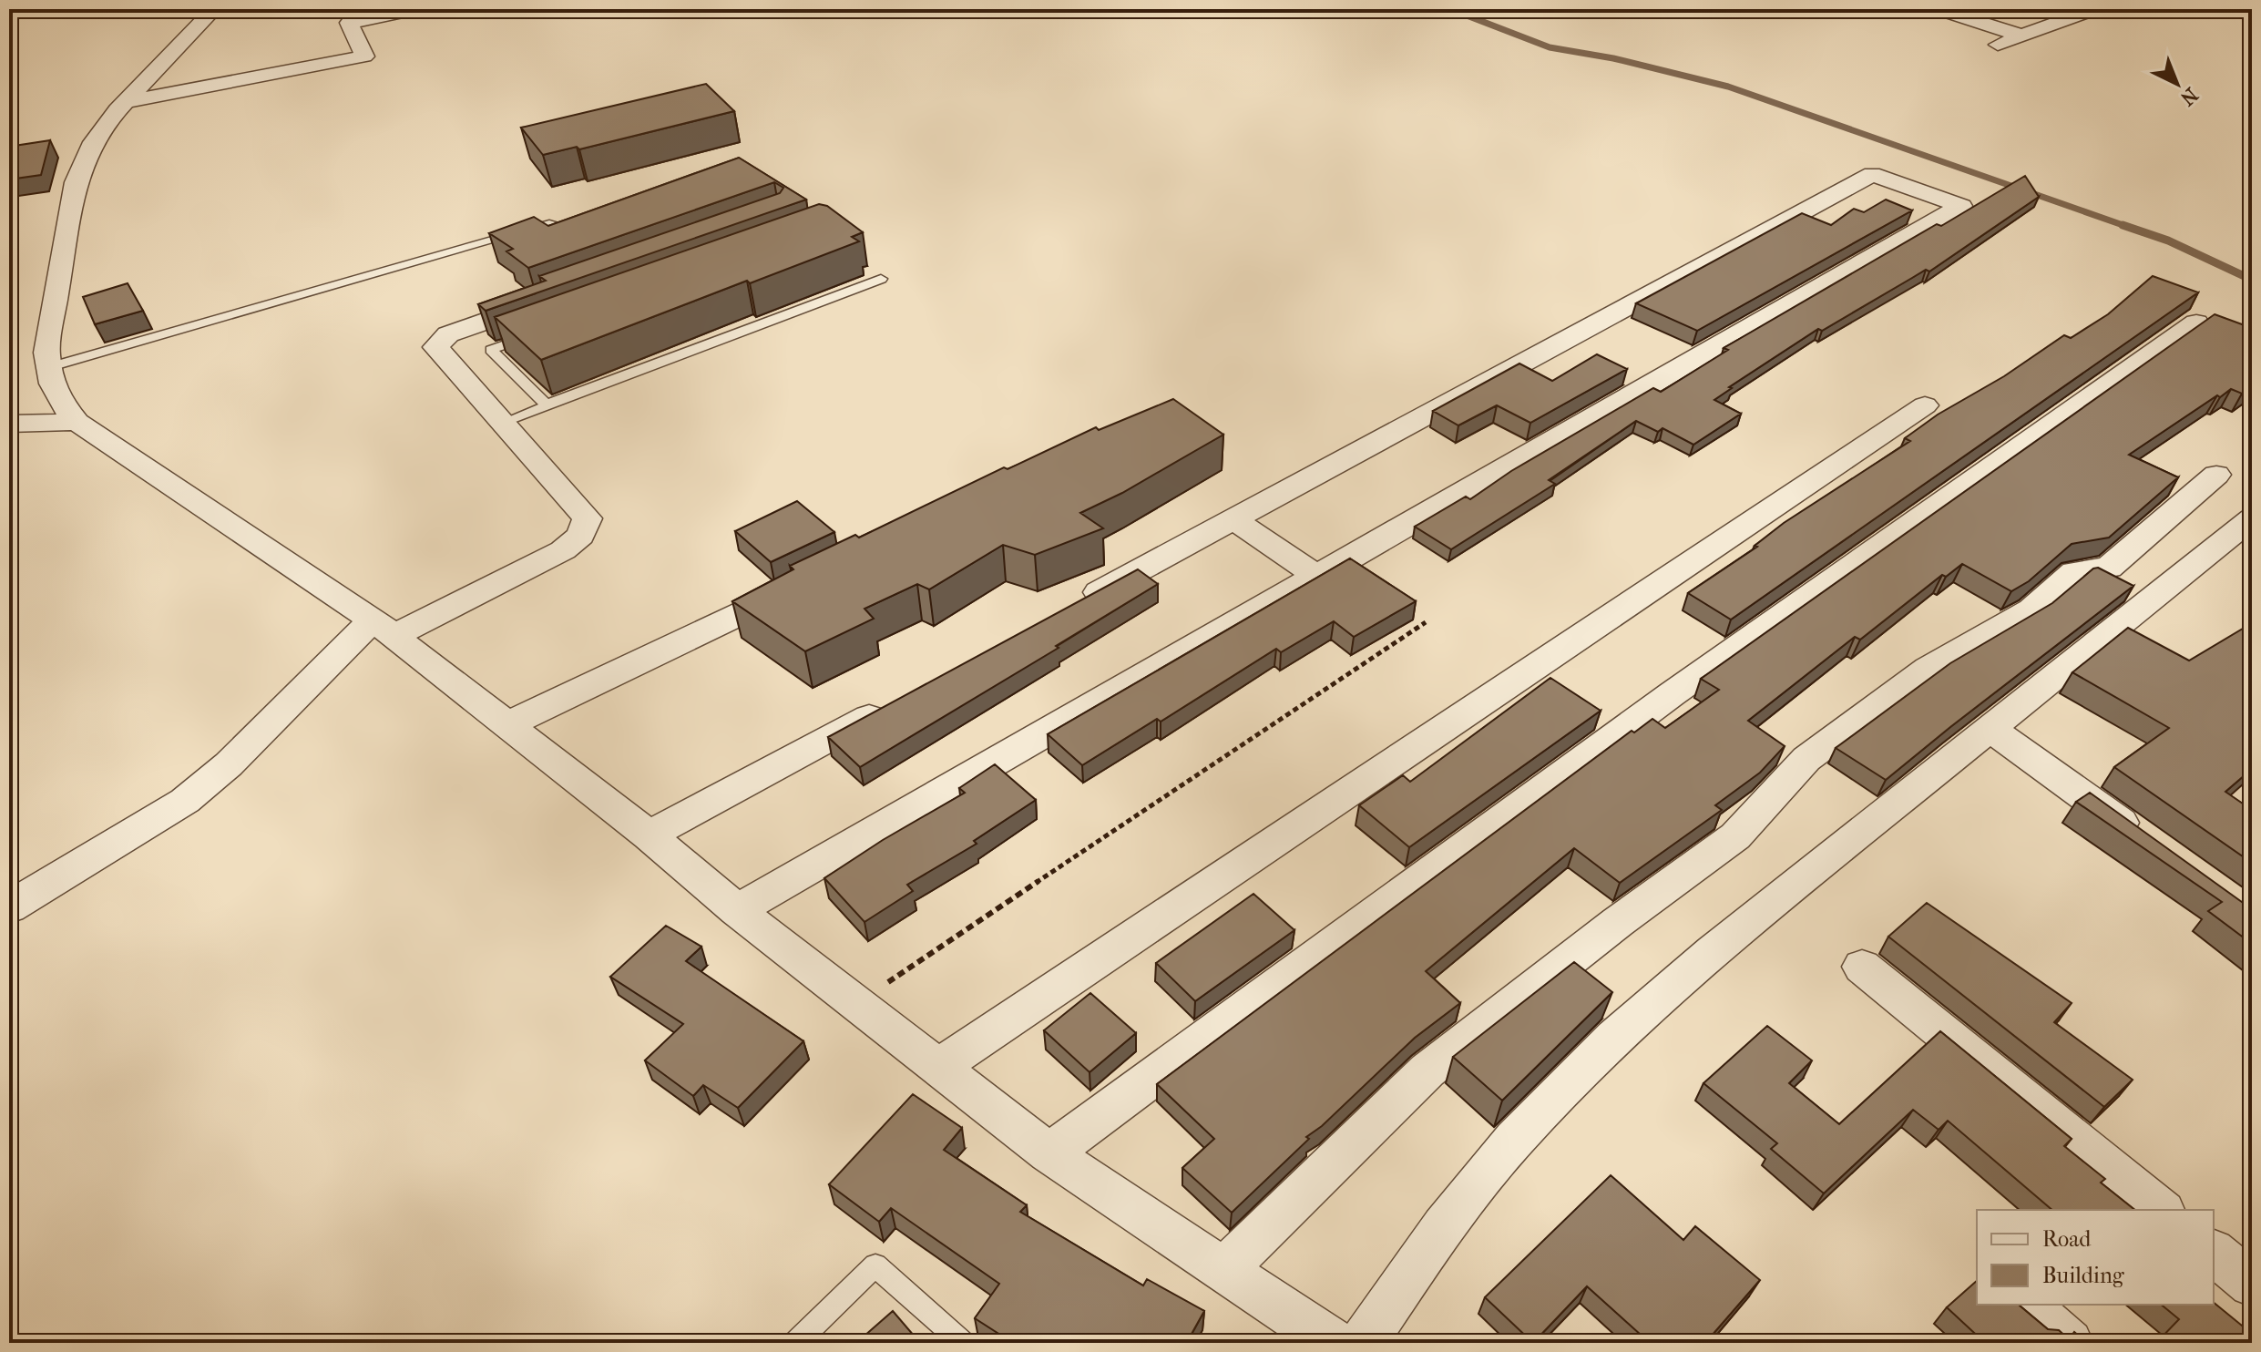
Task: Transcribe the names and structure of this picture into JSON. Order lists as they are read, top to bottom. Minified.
{"legend":["Road","Building"],"north":"bottom right"}
